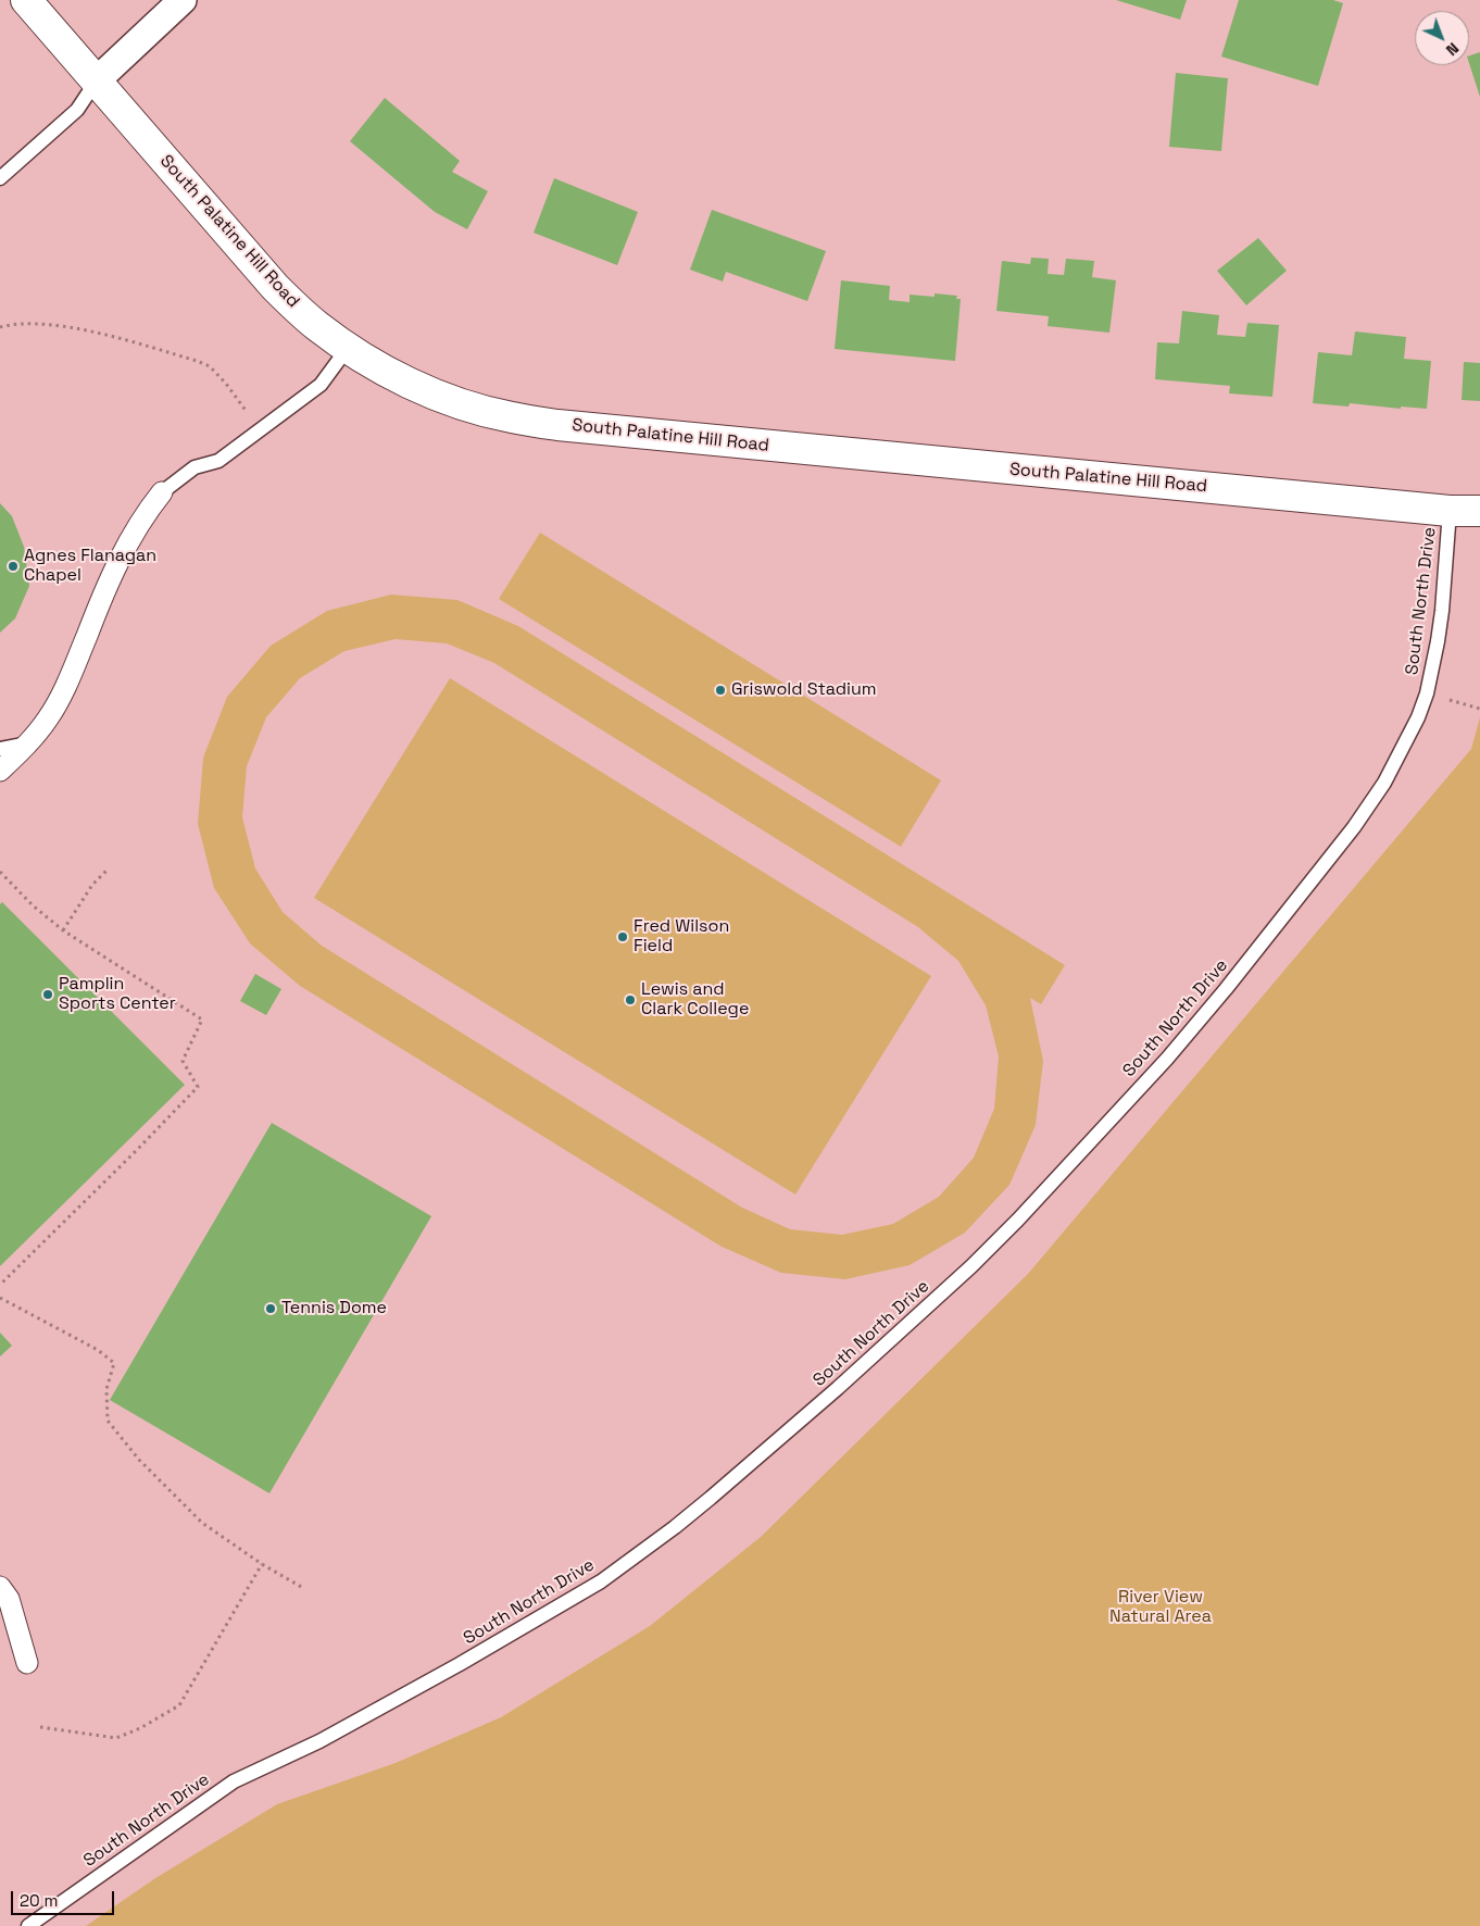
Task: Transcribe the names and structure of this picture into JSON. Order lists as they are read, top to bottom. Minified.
{"streets":{"street":["South Palatine Hill Road"],"lane":["South North Drive"]},"crossings":[["South Palatine Hill Road","South North Drive"]],"parks":["River View Natural Area"],"places":["Agnes Flanagan Chapel","Griswold Stadium","Fred Wilson Field","Pamplin Sports Center","Lewis and Clark College","Tennis Dome"],"scale_bar":"20 m","north":"bottom right"}
